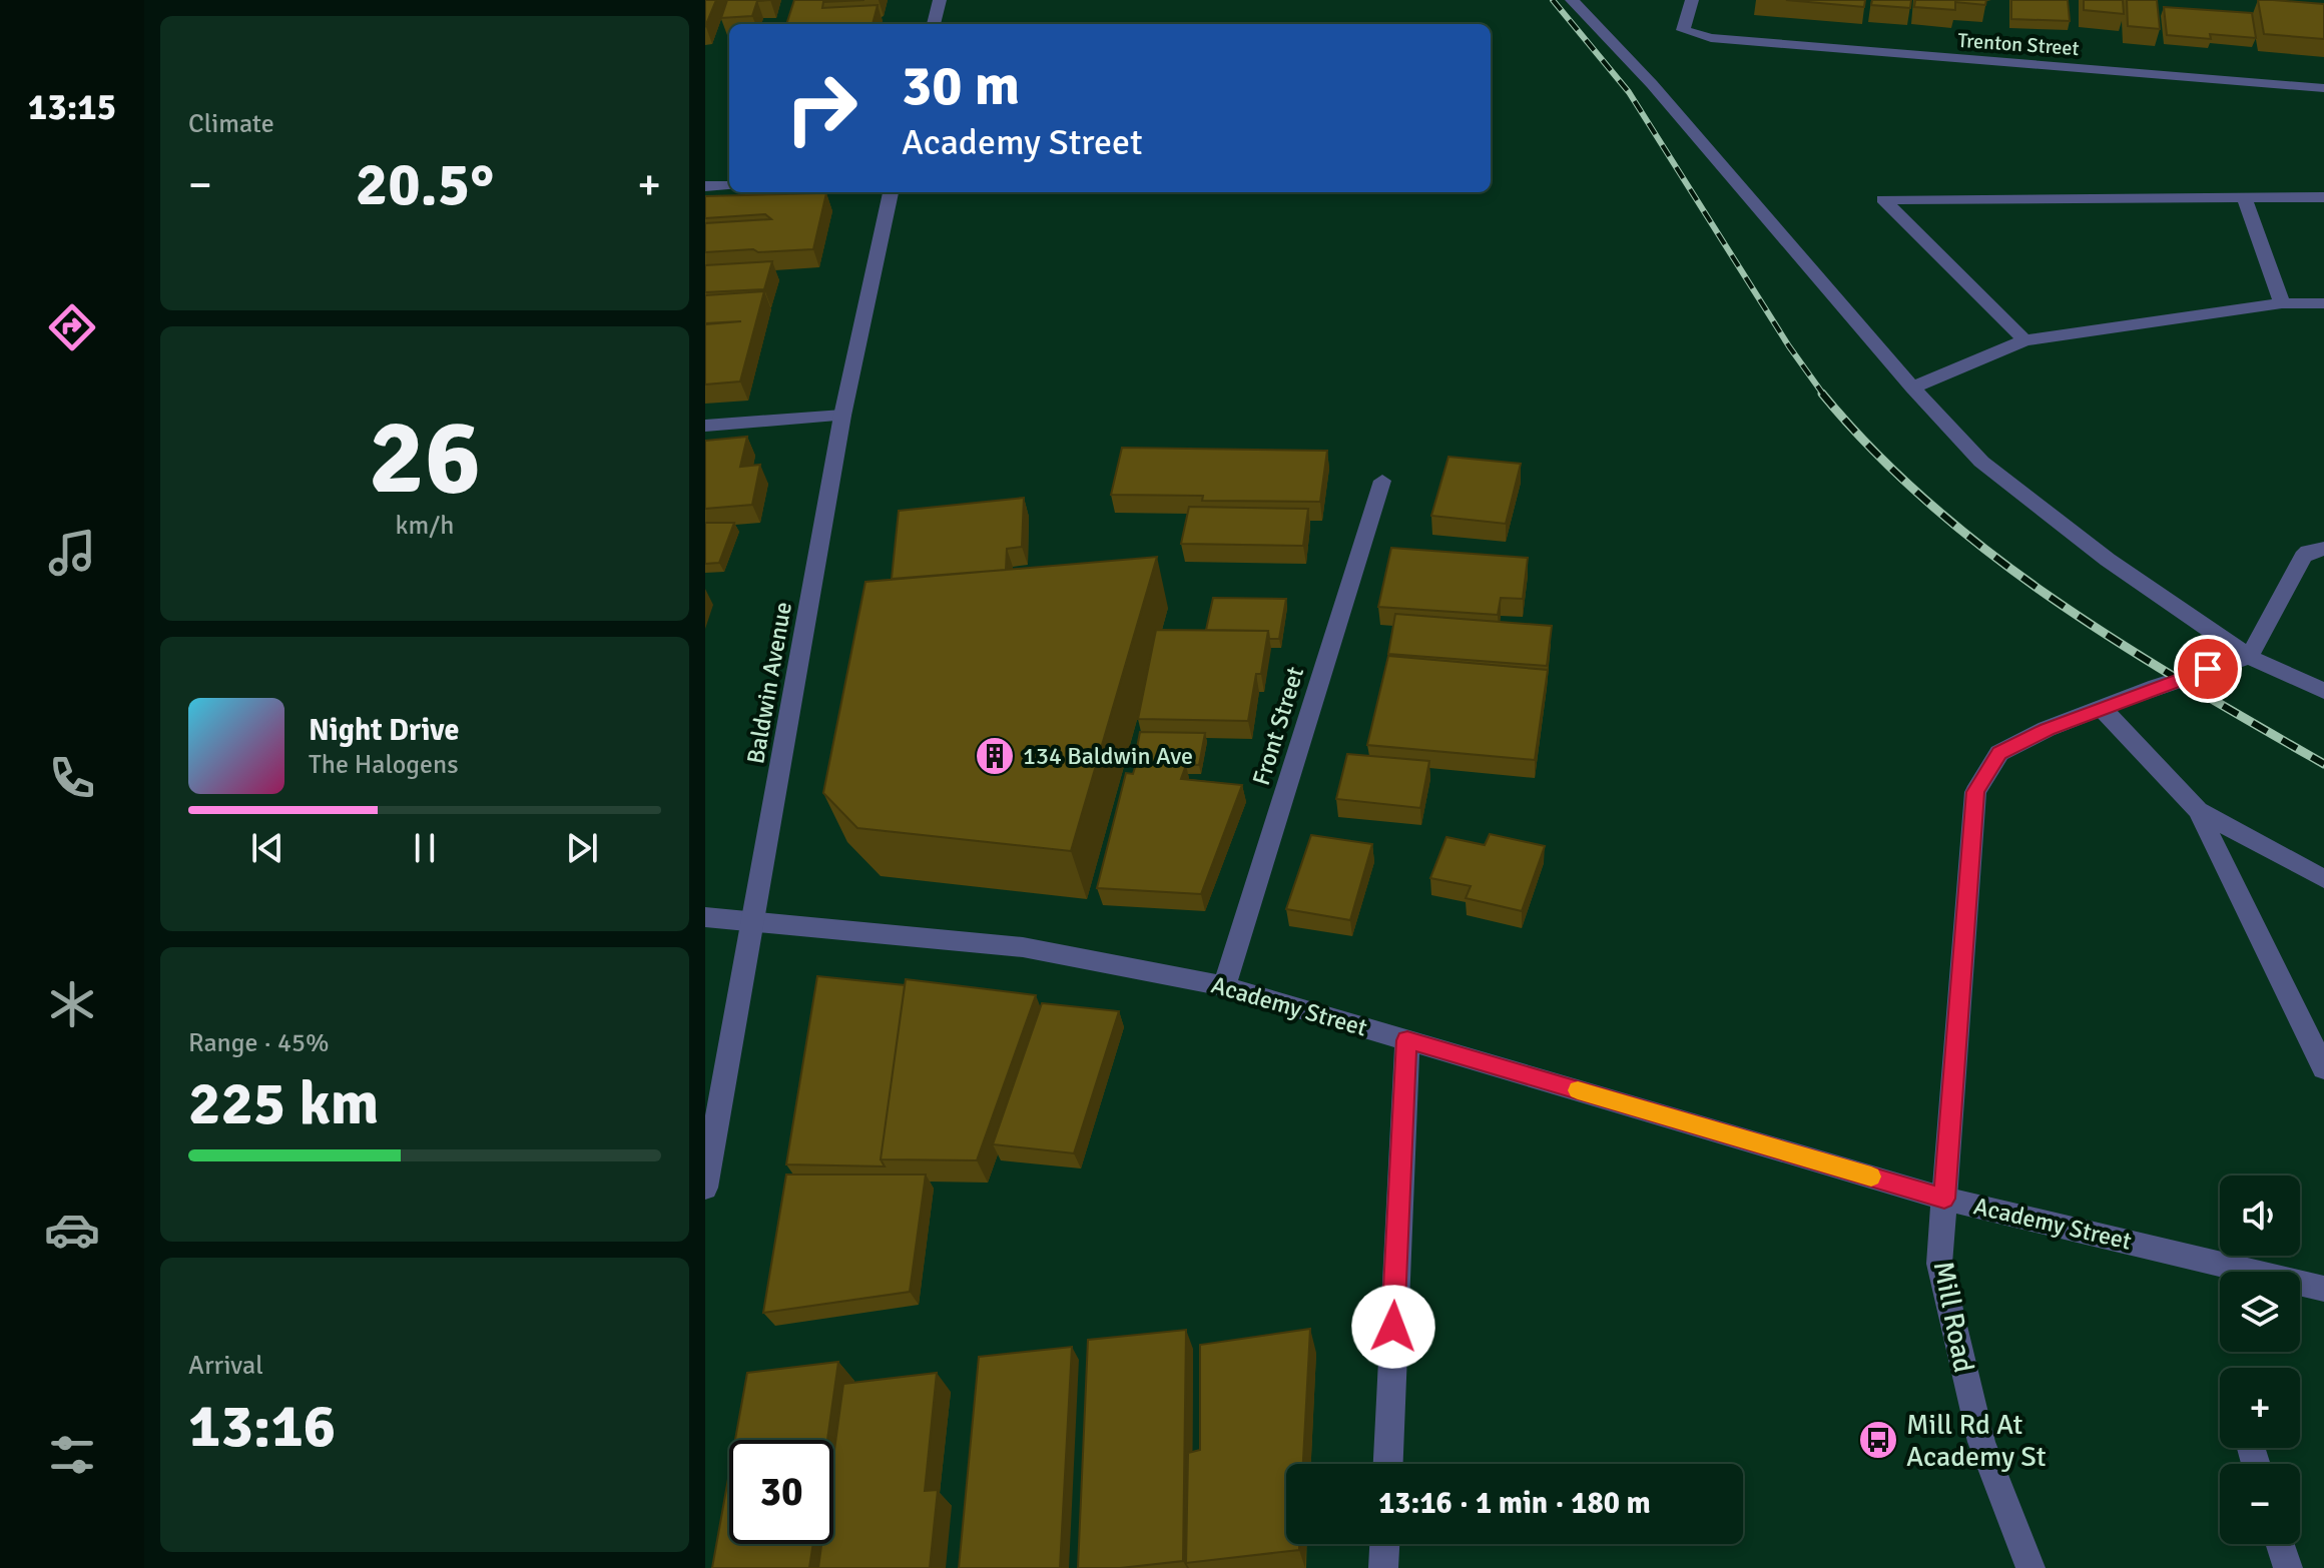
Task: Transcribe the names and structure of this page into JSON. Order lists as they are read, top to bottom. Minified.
{"streets":{"street":["Trenton Street","Baldwin Avenue","Front Street","Academy Street","Mill Road"]},"crossings":[["Baldwin Avenue","Academy Street"],["Front Street","Academy Street"],["Academy Street","Mill Road"]],"places":{"building":["134 Baldwin Ave"],"bus stop":["Mill Rd At Academy St"]},"page":{"tabs":"13:15","tile":["Climate",["26","km/h"],["Range · 45%","225 km"],["Arrival","13:16"]],"turn":["30 m","Academy Street"],"heat":["−","20.5°","+"],"song":["Night Drive","The Halogens"],"map_buttons":["+","−"],"limit":"30","trip":"13:16 · 1 min · 180 m"}}
